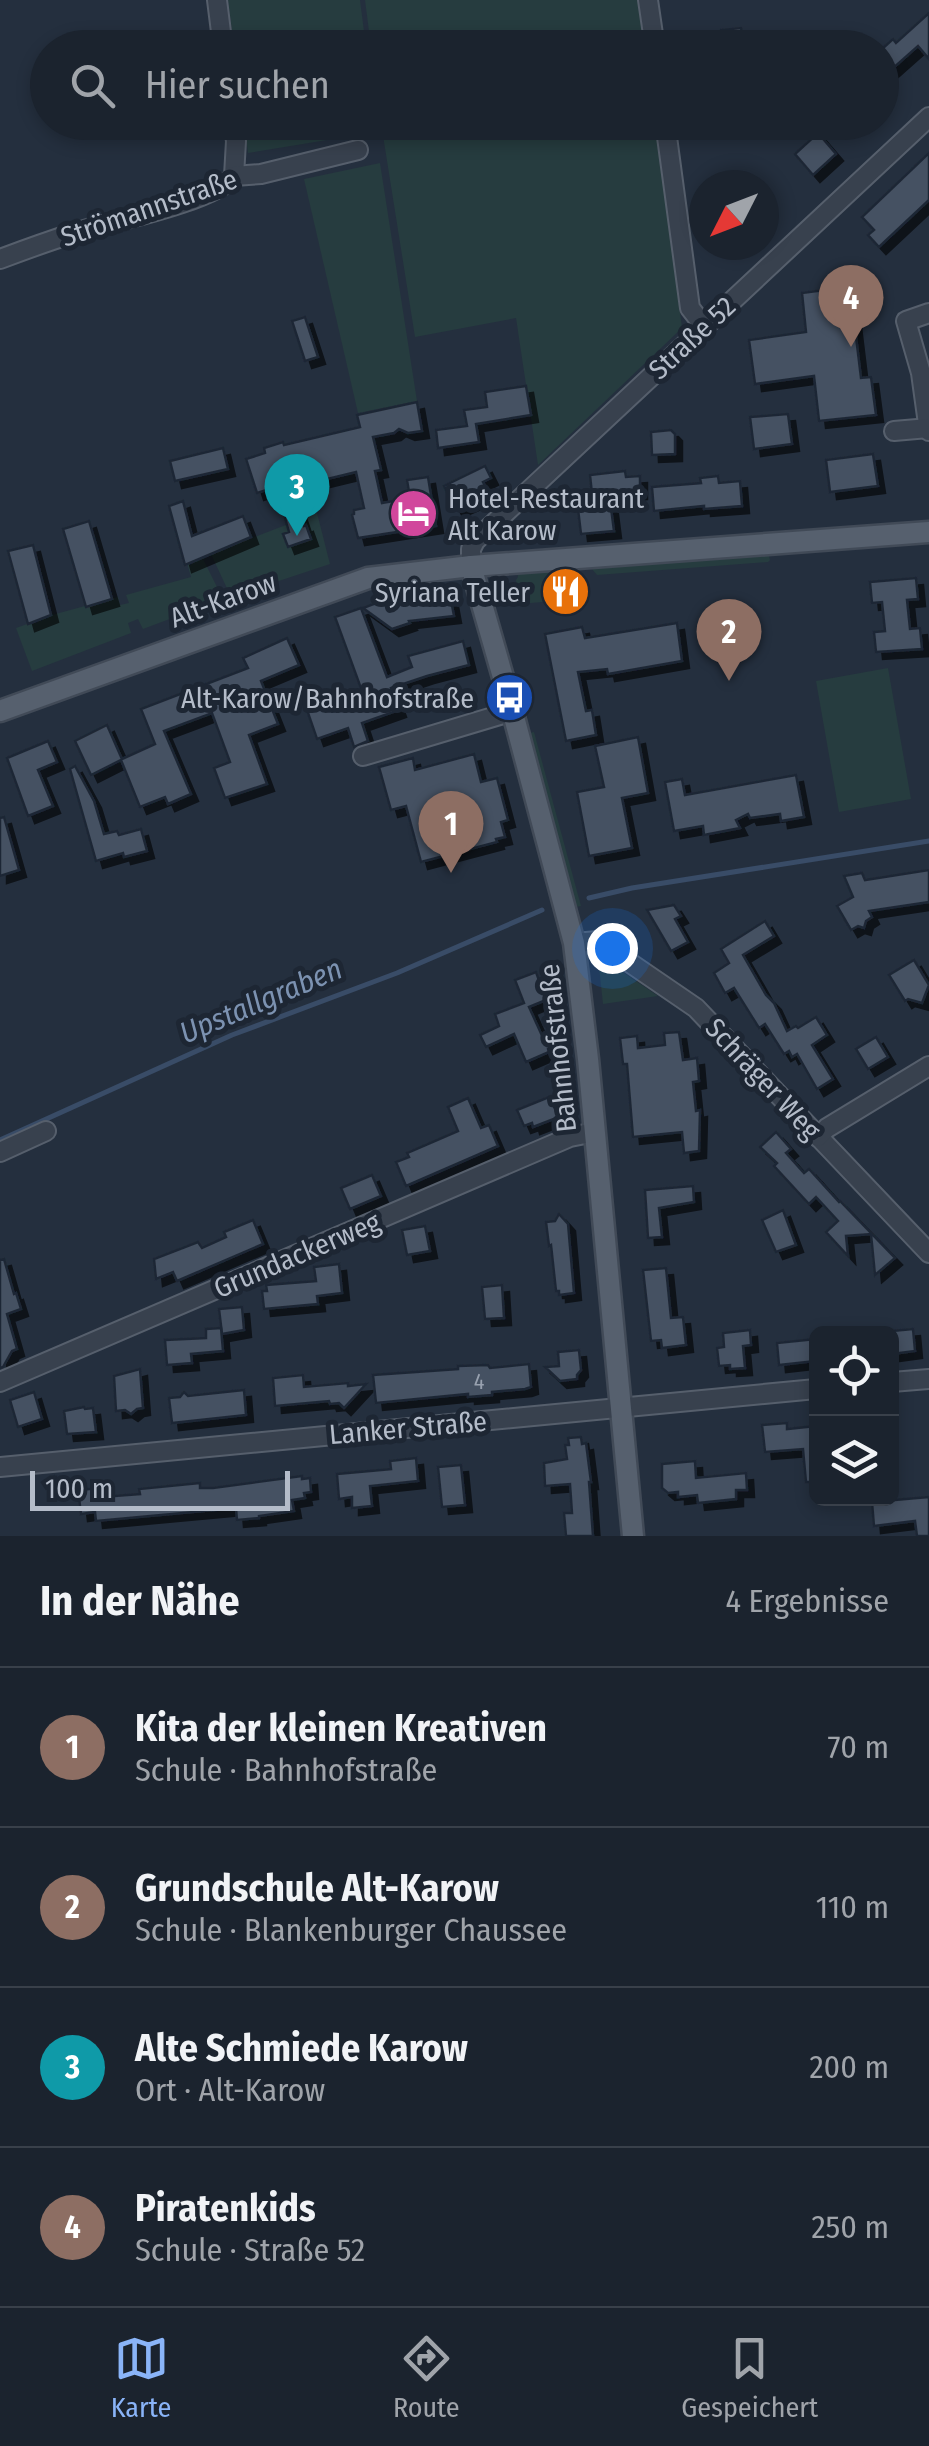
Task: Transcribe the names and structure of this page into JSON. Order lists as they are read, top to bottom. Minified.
{"streets":{"main road":["Alt-Karow","Bahnhofstraße"],"street":["Strömannstraße","Straße 52","Schräger Weg","Grundackerweg","Lanker Straße"]},"crossings":[["Straße 52","Alt-Karow"],["Straße 52","Bahnhofstraße"],["Alt-Karow","Bahnhofstraße"],["Bahnhofstraße","Schräger Weg"],["Bahnhofstraße","Grundackerweg"],["Bahnhofstraße","Lanker Straße"]],"water":["Upstallgraben"],"places":{"hotel":["Hotel-Restaurant Alt Karow"],"restaurant":["Syriana Teller"],"bus stop":["Alt-Karow/Bahnhofstraße"]},"house_numbers":["4"],"scale_bar":"100 m","north":"bottom left","page":{"search":"Hier suchen","pins":["4","3","2","1"],"scale":"100 m","heading":["In der Nähe","4 Ergebnisse"],"list":[{"mark":"1","name":"Kita der kleinen Kreativen","note":"Schule · Bahnhofstraße","value":"70 m"},{"mark":"2","name":"Grundschule Alt-Karow","note":"Schule · Blankenburger Chaussee","value":"110 m"},{"mark":"3","name":"Alte Schmiede Karow","note":"Ort · Alt-Karow","value":"200 m"},{"mark":"4","name":"Piratenkids","note":"Schule · Straße 52","value":"250 m"}],"nav":["Karte","Route","Gespeichert"]}}
